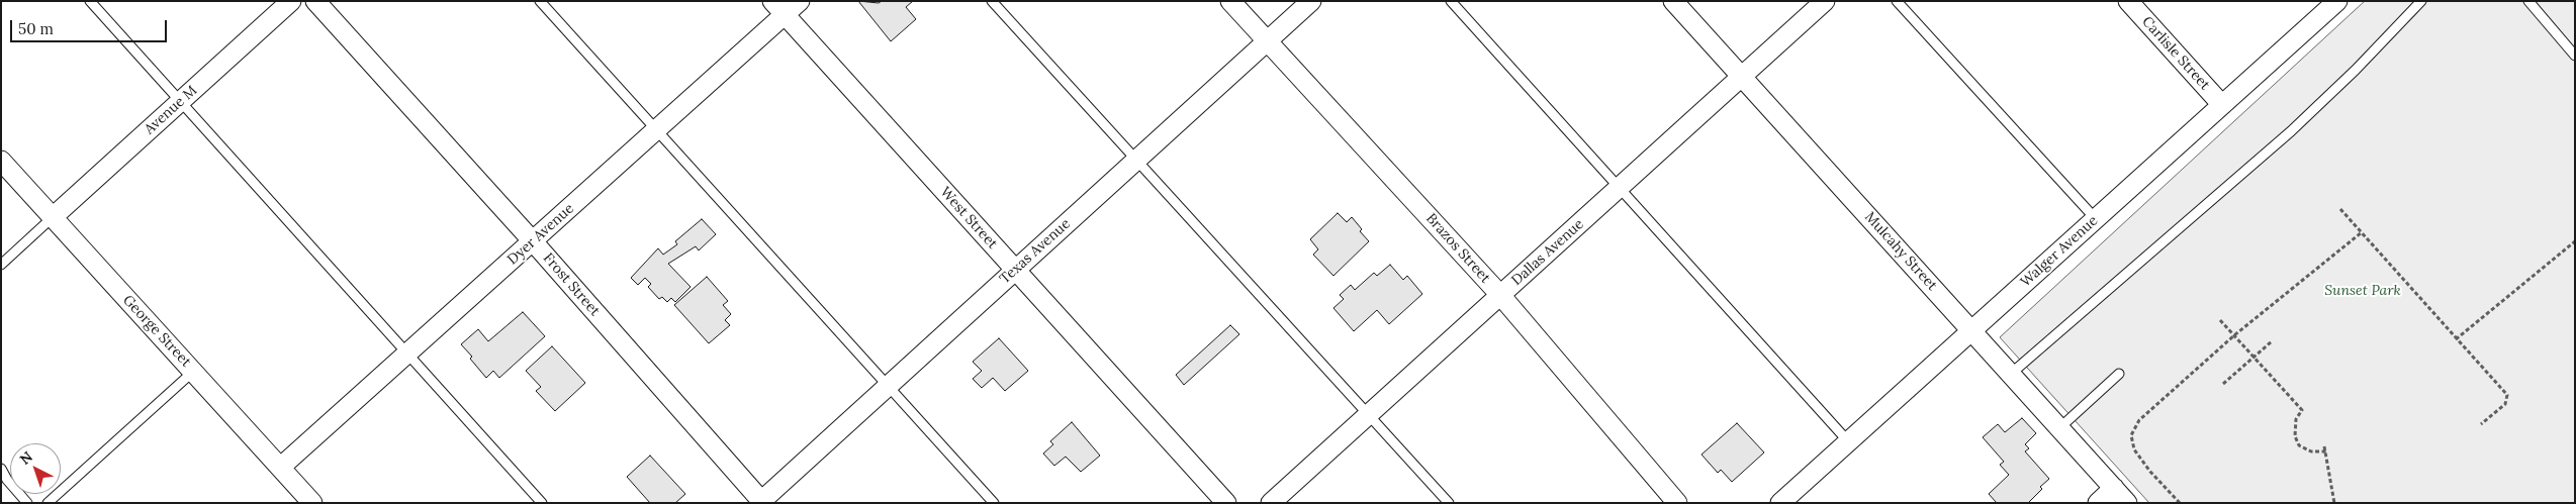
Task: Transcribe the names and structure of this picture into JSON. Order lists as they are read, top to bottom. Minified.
{"streets":{"street":["Carlisle Street","Avenue M","West Street","Dyer Avenue","Brazos Street","Texas Avenue","Mulcahy Street","Walger Avenue","Dallas Avenue","Frost Street","George Street"]},"crossings":[["Carlisle Street","Walger Avenue"],["Avenue M","George Street"],["West Street","Dyer Avenue"],["West Street","Texas Avenue"],["Dyer Avenue","Frost Street"],["Dyer Avenue","George Street"],["Brazos Street","Texas Avenue"],["Brazos Street","Dallas Avenue"],["Texas Avenue","Frost Street"],["Mulcahy Street","Walger Avenue"],["Mulcahy Street","Dallas Avenue"]],"parks":["Sunset Park"],"scale_bar":"50 m","north":"top left"}
